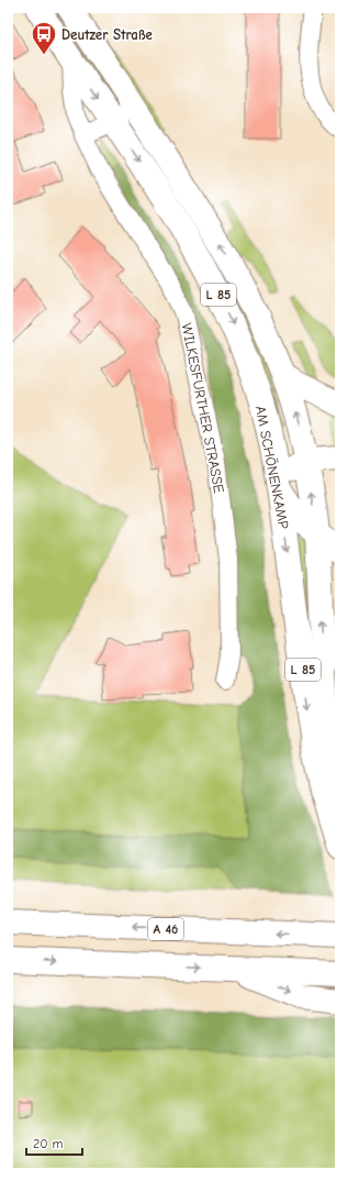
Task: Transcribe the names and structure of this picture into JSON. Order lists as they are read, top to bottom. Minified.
{"streets":{"main road":["L 85","AM SCHÖNENKAMP","A 46"],"street":["WILKESFURTHER STRASSE"]},"crossings":[["L 85","WILKESFURTHER STRASSE"],["L 85","AM SCHÖNENKAMP"]],"places":{"bus stop":["Deutzer Straße"]},"scale_bar":"20 m"}
